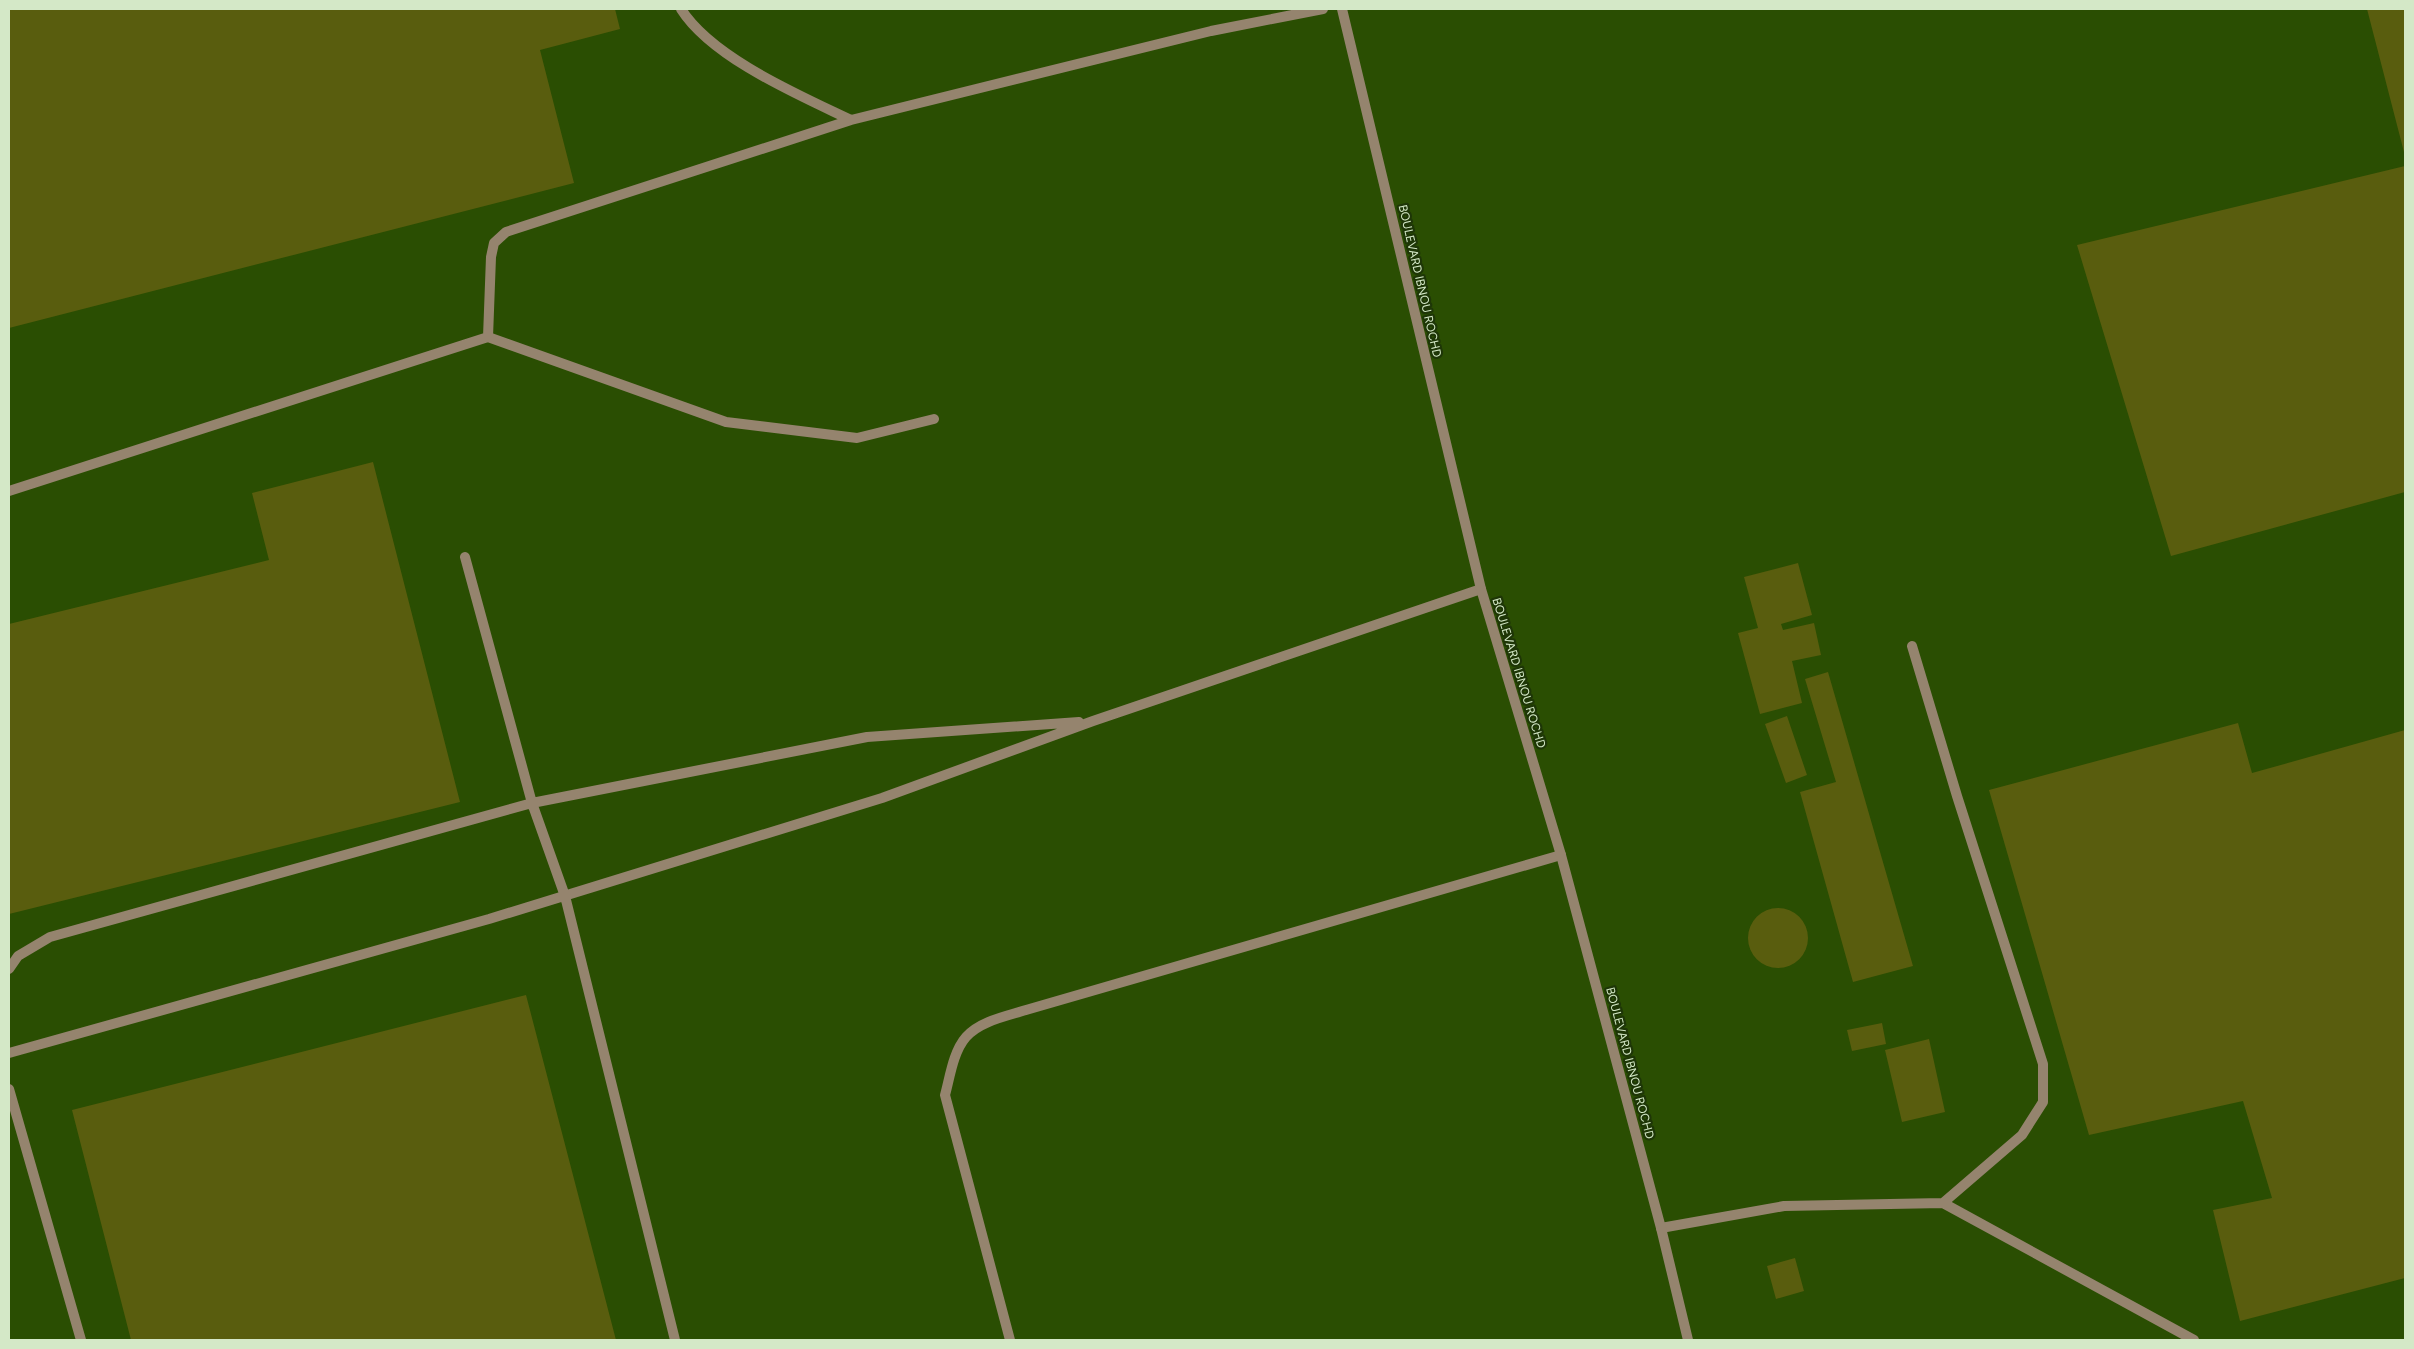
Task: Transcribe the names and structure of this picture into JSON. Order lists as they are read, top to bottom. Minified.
{"streets":{"street":["BOULEVARD IBNOU ROCHD"]}}
